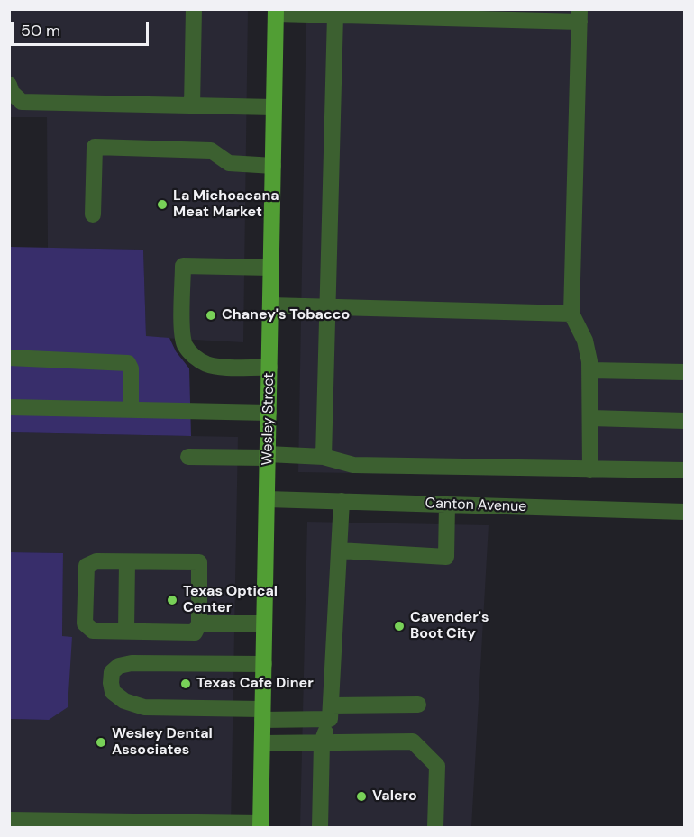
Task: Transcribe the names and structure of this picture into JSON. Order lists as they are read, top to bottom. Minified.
{"streets":{"main road":["Wesley Street"],"street":["Canton Avenue"]},"crossings":[["Wesley Street","Canton Avenue"]],"places":["La Michoacana Meat Market","Chaney's Tobacco","Texas Optical Center","Cavender's Boot City","Texas Cafe Diner","Wesley Dental Associates","Valero"],"scale_bar":"50 m"}
